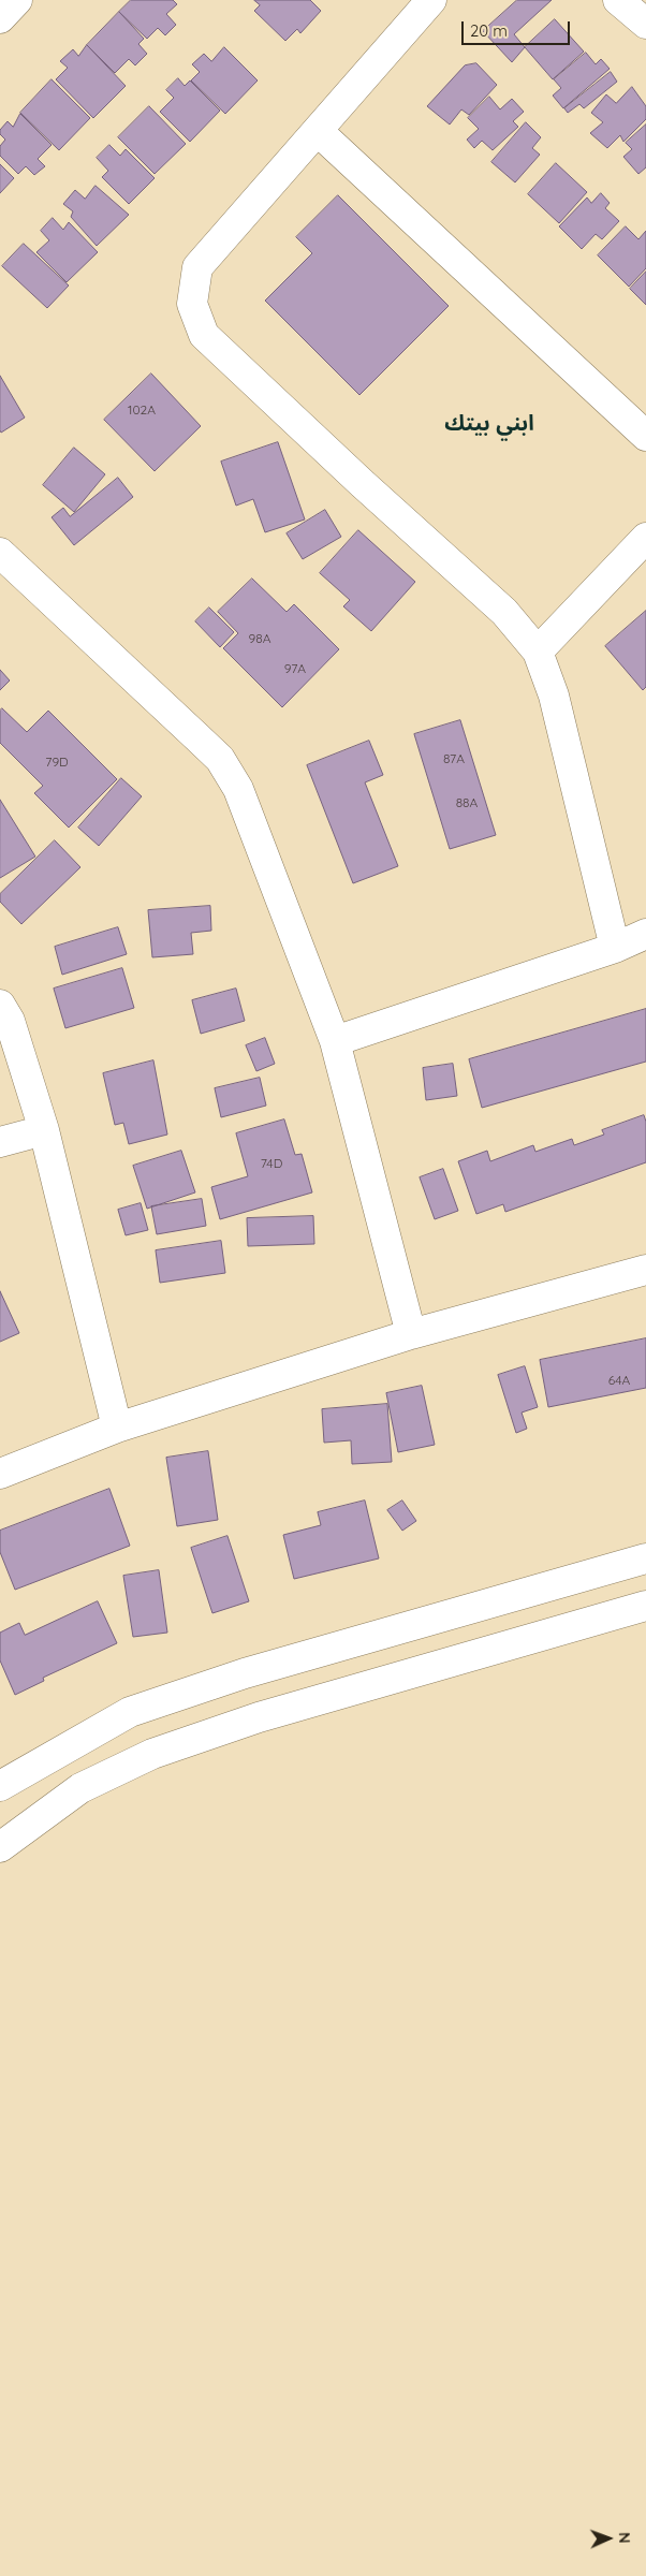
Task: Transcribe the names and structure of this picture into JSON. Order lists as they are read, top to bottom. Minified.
{"districts":["ابني بيتك"],"house_numbers":["102A","98A","97A","87A","79D","88A","74D","64A"],"scale_bar":"20 m","north":"right"}
